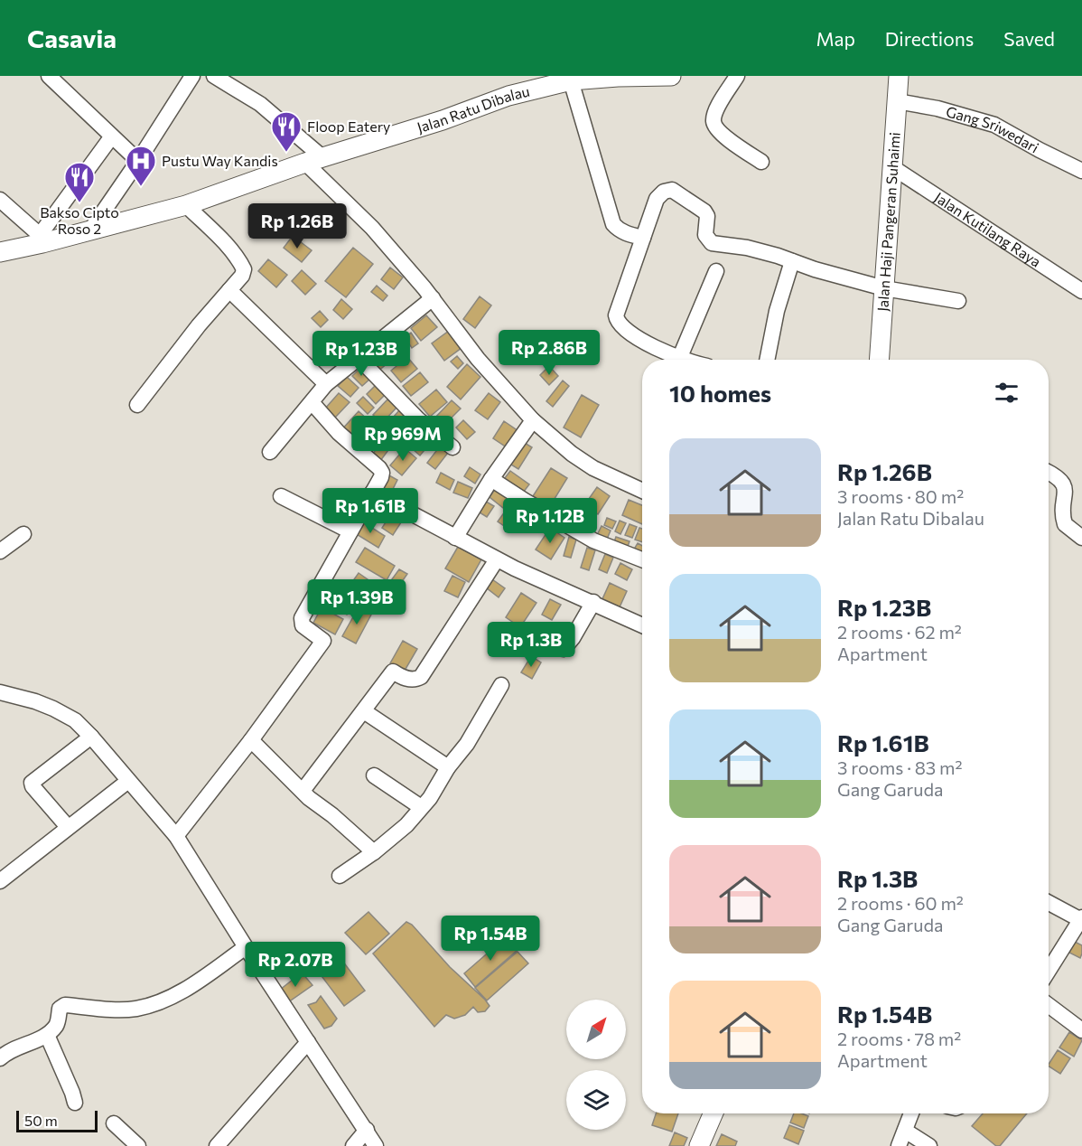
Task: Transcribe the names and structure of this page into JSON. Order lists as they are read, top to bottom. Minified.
{"streets":{"main road":["Jalan Ratu Dibalau","Jalan Haji Pangeran Suhaimi"],"street":["Gang Sriwedari","Jalan Kutilang Raya"]},"crossings":[["Gang Sriwedari","Jalan Haji Pangeran Suhaimi"],["Jalan Haji Pangeran Suhaimi","Jalan Kutilang Raya"]],"places":{"restaurant":["Floop Eatery","Bakso Cipto Roso 2"],"hospital":["Pustu Way Kandis"]},"scale_bar":"50 m","north":"top right","page":{"header":"Casavia","nav":["Map","Directions","Saved"],"price":["Rp 1.26B","Rp 2.86B","Rp 1.23B","Rp 969M","Rp 1.61B","Rp 1.12B","Rp 1.39B","Rp 1.3B","Rp 1.54B","Rp 2.07B"],"heading":"10 homes","list":[{"name":"Rp 1.26B","note":"3 rooms · 80 m² · Jalan Ratu Dibalau"},{"name":"Rp 1.23B","note":"2 rooms · 62 m² · Apartment"},{"name":"Rp 1.61B","note":"3 rooms · 83 m² · Gang Garuda"},{"name":"Rp 1.3B","note":"2 rooms · 60 m² · Gang Garuda"},{"name":"Rp 1.54B","note":"2 rooms · 78 m² · Apartment"}],"scale":"50 m"}}
